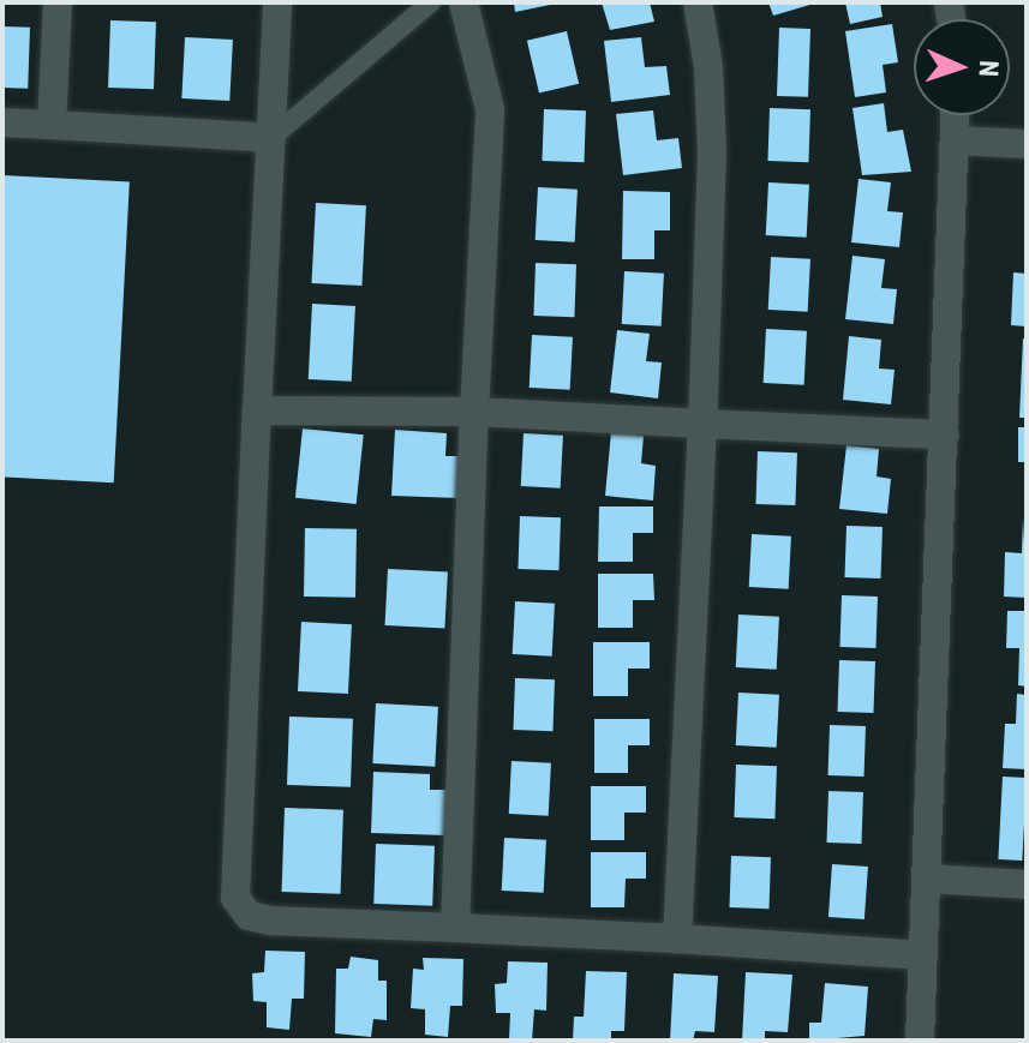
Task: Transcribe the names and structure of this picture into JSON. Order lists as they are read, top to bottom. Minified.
{"north":"right"}
